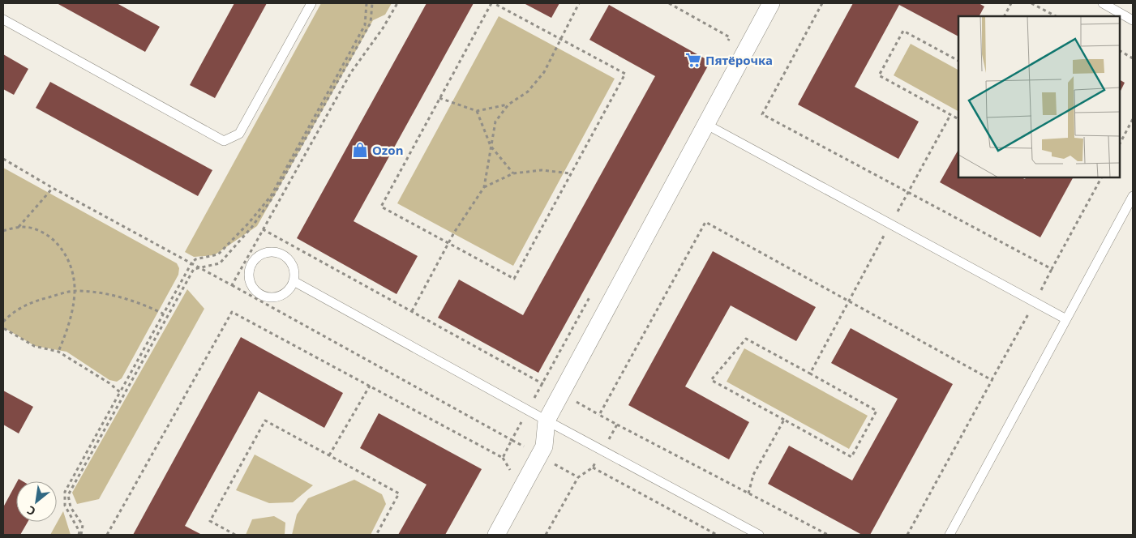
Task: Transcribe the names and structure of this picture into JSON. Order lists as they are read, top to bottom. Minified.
{"places":{"supermarket":["Пятёрочка"],"shop":["Ozon"]},"north":"bottom left"}
